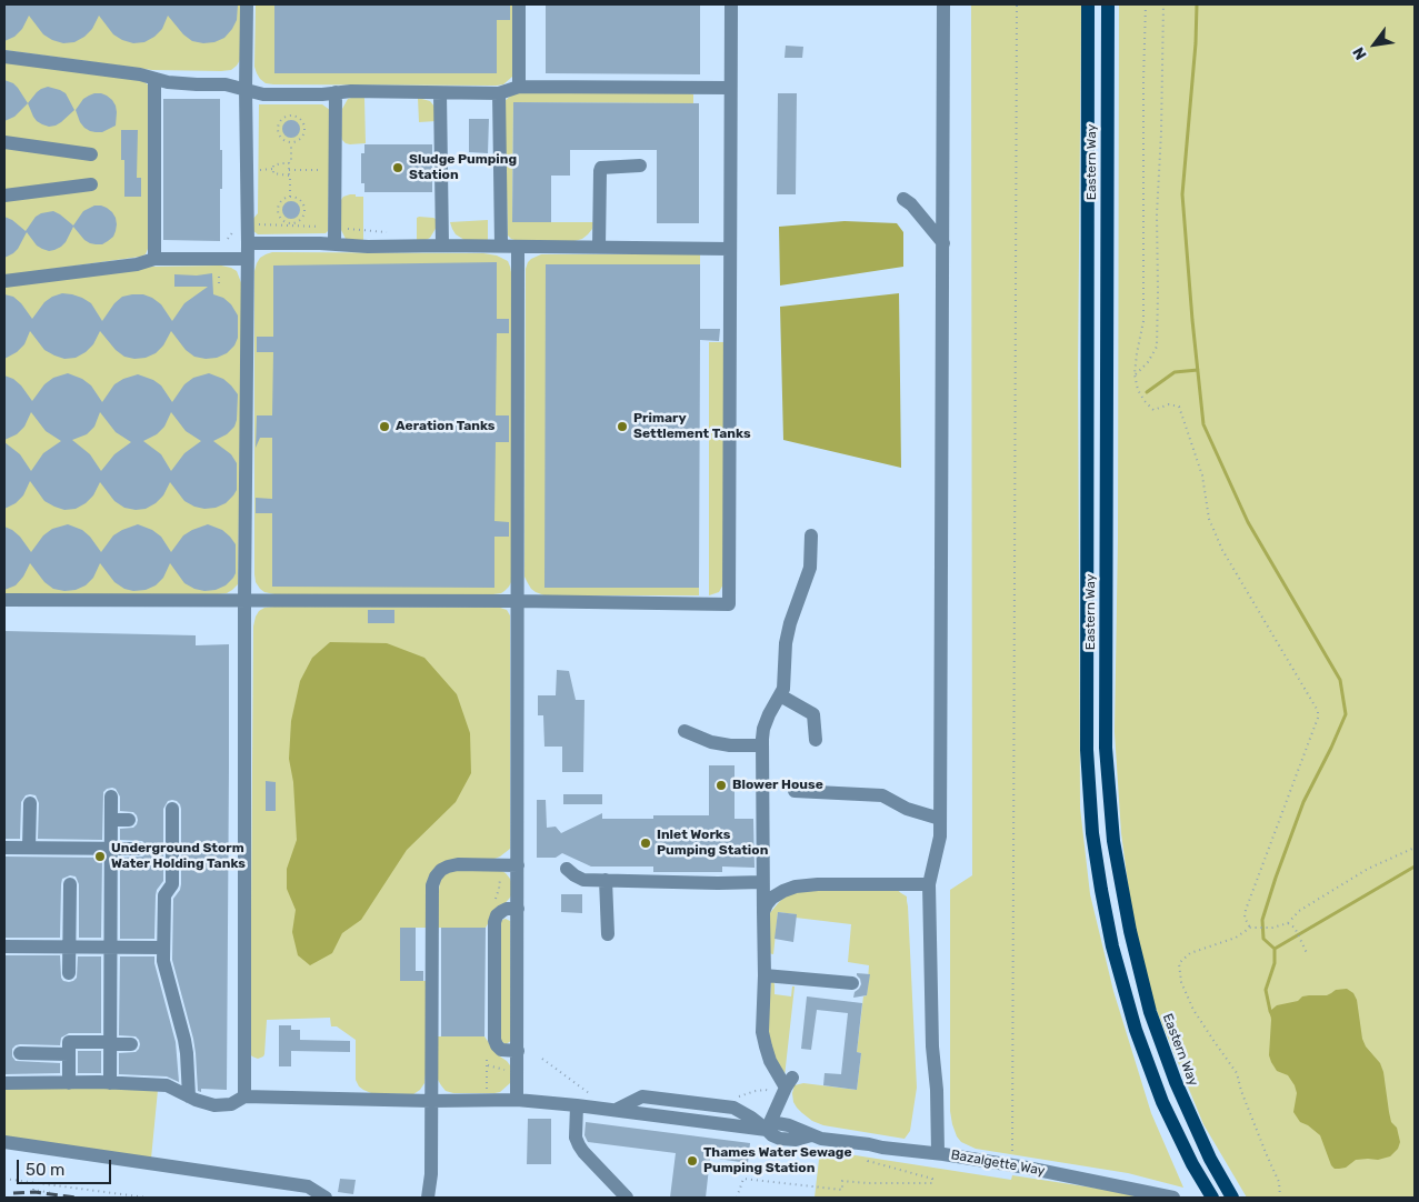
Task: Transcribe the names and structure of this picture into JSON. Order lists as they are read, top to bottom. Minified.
{"streets":{"main road":["Eastern Way"],"street":["Bazalgette Way"]},"places":["Sludge Pumping Station","Aeration Tanks","Primary Settlement Tanks","Blower House","Inlet Works Pumping Station","Underground Storm Water Holding Tanks","Thames Water Sewage Pumping Station"],"scale_bar":"50 m","north":"bottom left"}
